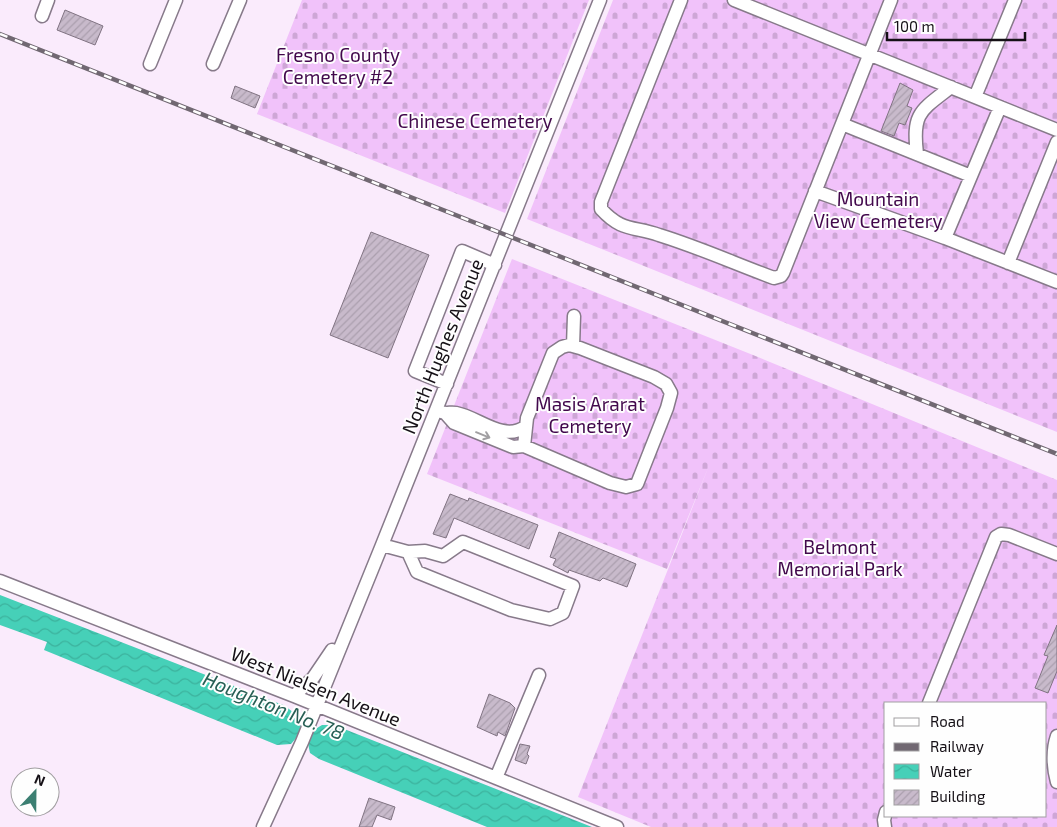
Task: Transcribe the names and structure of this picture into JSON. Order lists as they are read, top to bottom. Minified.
{"streets":{"street":["North Hughes Avenue","West Nielsen Avenue"]},"crossings":[["North Hughes Avenue","West Nielsen Avenue"]],"water":["Houghton No. 78"],"parks":["Fresno County Cemetery #2","Chinese Cemetery","Mountain View Cemetery","Masis Ararat Cemetery","Belmont Memorial Park"],"legend":["Road","Railway","Water","Building"],"scale_bar":"100 m","north":"top"}
